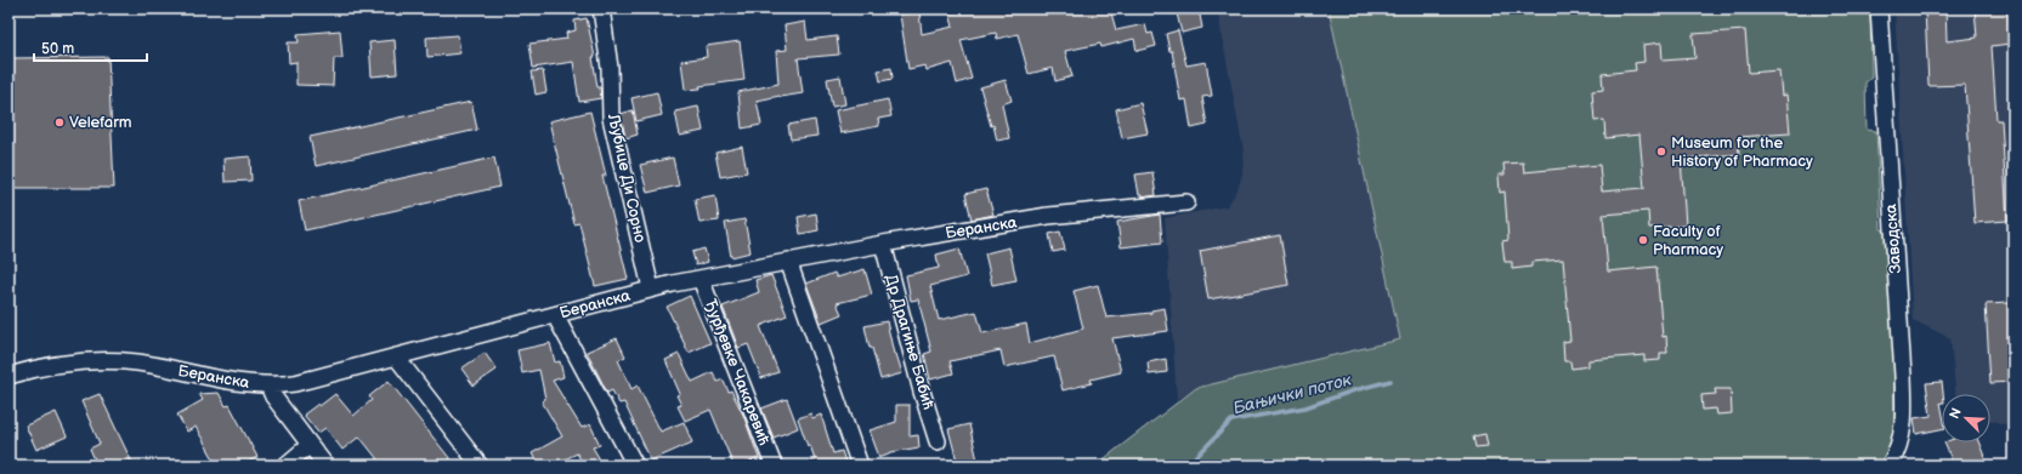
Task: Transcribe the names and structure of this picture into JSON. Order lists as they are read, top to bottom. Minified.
{"streets":{"street":["Љубице Ди Сорно","Беранска","Заводска","Др Драгиње Бабић","Ђурђевке Чакаревић"]},"crossings":[["Љубице Ди Сорно","Беранска"],["Беранска","Др Драгиње Бабић"],["Беранска","Ђурђевке Чакаревић"]],"water":["Бањички поток"],"places":["Velefarm","Museum for the History of Pharmacy","Faculty of Pharmacy"],"scale_bar":"50 m","north":"top left"}
